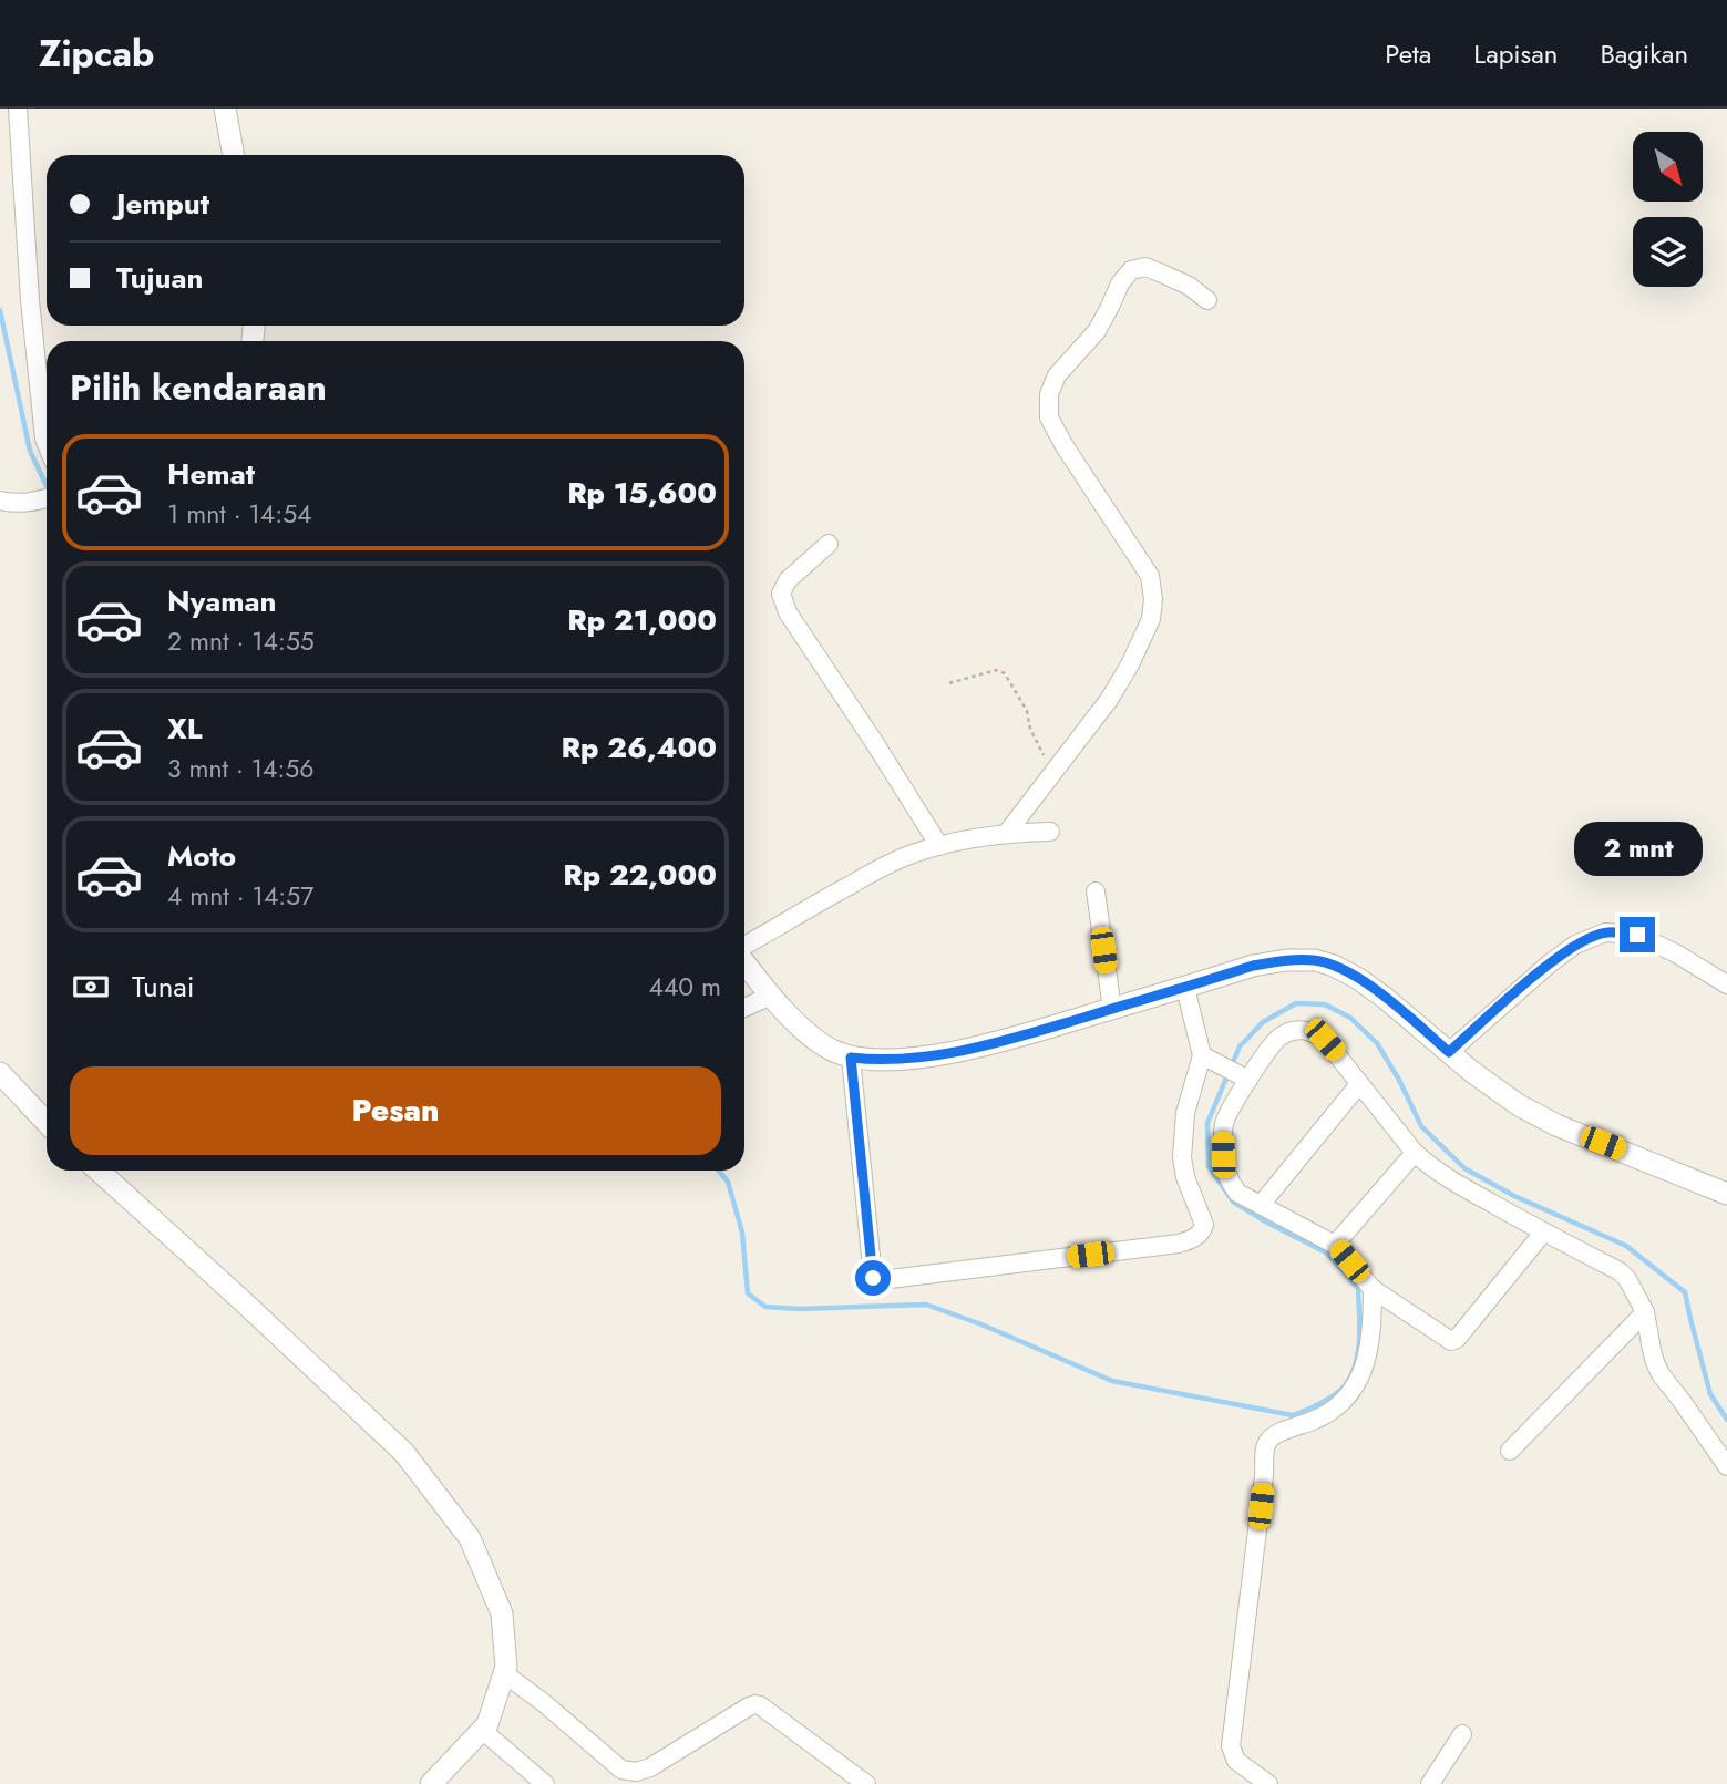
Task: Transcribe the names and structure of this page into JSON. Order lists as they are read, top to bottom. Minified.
{"north":"bottom right","page":{"header":"Zipcab","nav":["Peta","Lapisan","Bagikan"],"banner":["Jemput","Tujuan"],"heading":"Pilih kendaraan","list":[{"name":"Hemat","note":"1 mnt · 14:54","value":"Rp 15,600"},{"name":"Nyaman","note":"2 mnt · 14:55","value":"Rp 21,000"},{"name":"XL","note":"3 mnt · 14:56","value":"Rp 26,400"},{"name":"Moto","note":"4 mnt · 14:57","value":"Rp 22,000"}],"bubble":"2 mnt","pay":["Tunai","440 m"],"buttons":"Pesan"}}
